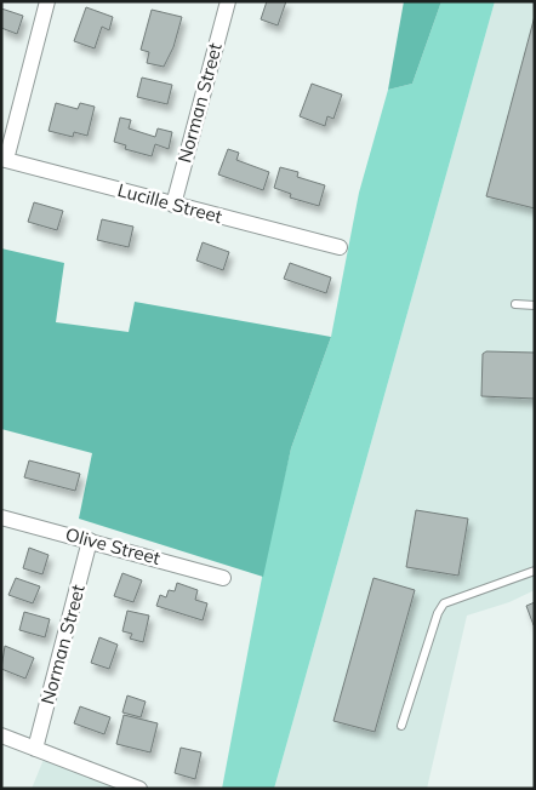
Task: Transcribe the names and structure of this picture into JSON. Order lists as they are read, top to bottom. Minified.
{"streets":{"street":["Norman Street","Lucille Street","Olive Street"]},"crossings":[["Norman Street","Lucille Street"],["Norman Street","Olive Street"]]}
